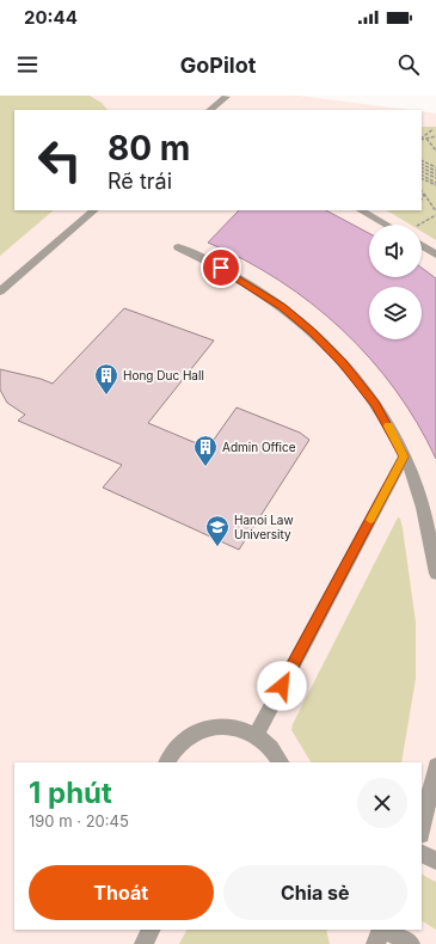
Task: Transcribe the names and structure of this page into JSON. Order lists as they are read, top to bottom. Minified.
{"places":{"building":["Hong Duc Hall","Admin Office"],"school or university":["Hanoi Law University"]},"page":{"status":"20:44","header":"GoPilot","turn":["80 m","Rẽ trái"],"heading":["1 phút","190 m · 20:45"],"buttons":["Thoát","Chia sẻ"]}}
